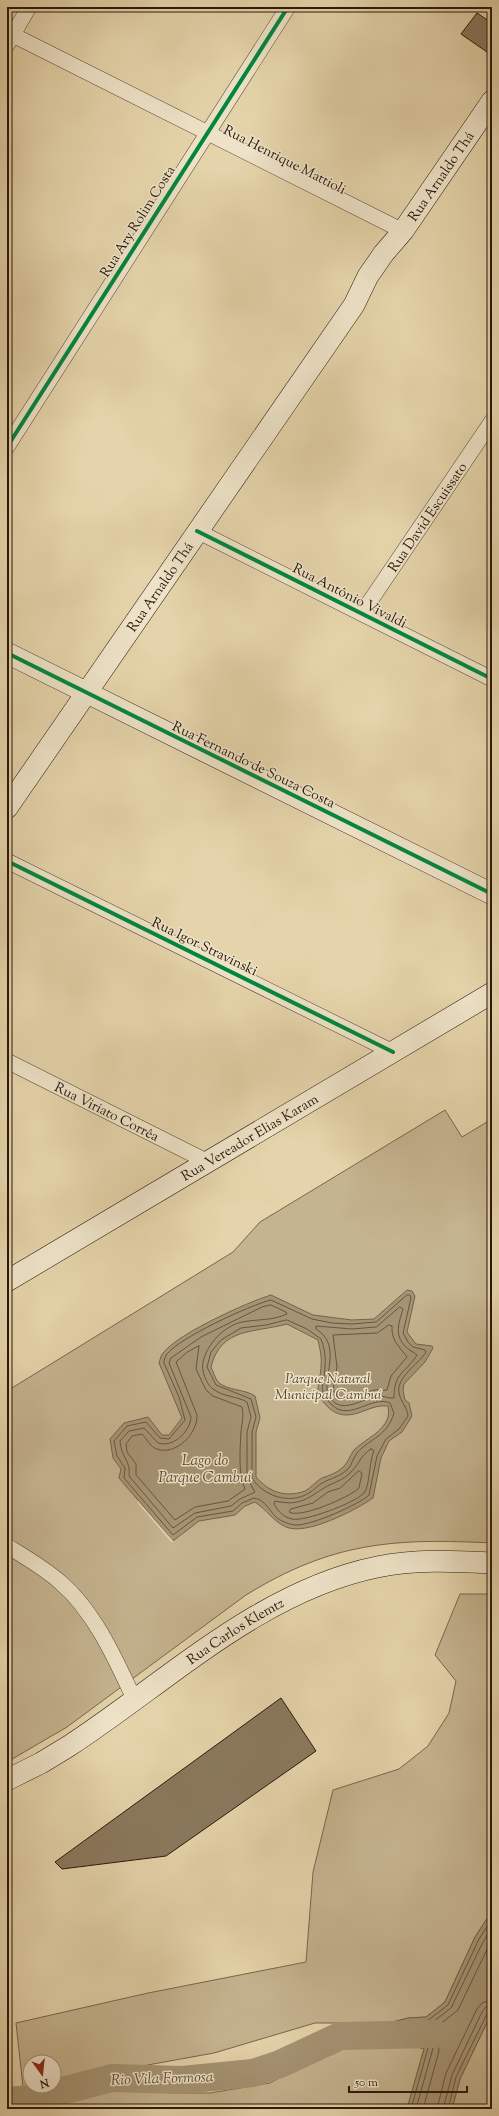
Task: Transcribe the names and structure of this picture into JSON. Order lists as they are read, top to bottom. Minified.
{"streets":{"main road":["Rua Arnaldo Thá","Rua Fernando de Souza Costa","Rua Vereador Elias Karam","Rua Carlos Klemtz"],"street":["Rua Henrique Mattioli","Rua Ary Rolim Costa","Rua David Escuissato","Rua Antônio Vivaldi","Rua Igor Stravinski","Rua Viriato Corrêa"]},"crossings":[["Rua Henrique Mattioli","Rua Arnaldo Thá"],["Rua Henrique Mattioli","Rua Ary Rolim Costa"],["Rua Arnaldo Thá","Rua Antônio Vivaldi"],["Rua Arnaldo Thá","Rua Fernando de Souza Costa"],["Rua David Escuissato","Rua Antônio Vivaldi"],["Rua Igor Stravinski","Rua Vereador Elias Karam"],["Rua Viriato Corrêa","Rua Vereador Elias Karam"]],"water":["Lago do Parque Cambuí","Rio Vila Formosa"],"parks":["Parque Natural Municipal Cambuí"],"scale_bar":"50 m","north":"bottom"}
